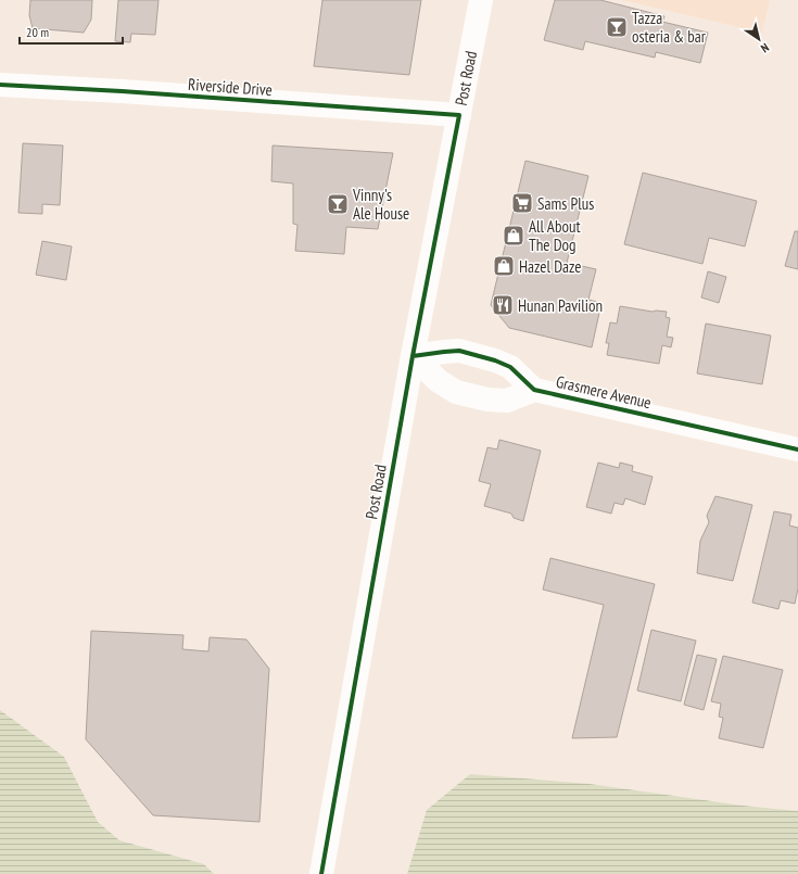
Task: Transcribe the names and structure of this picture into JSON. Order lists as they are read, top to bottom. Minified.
{"streets":{"street":["Post Road","Riverside Drive","Grasmere Avenue"]},"crossings":[["Post Road","Riverside Drive"],["Post Road","Grasmere Avenue"]],"places":{"bar":["Tazza osteria & bar","Vinny's Ale House"],"supermarket":["Sams Plus"],"shop":["All About The Dog","Hazel Daze"],"restaurant":["Hunan Pavilion"]},"scale_bar":"20 m","north":"bottom right"}
